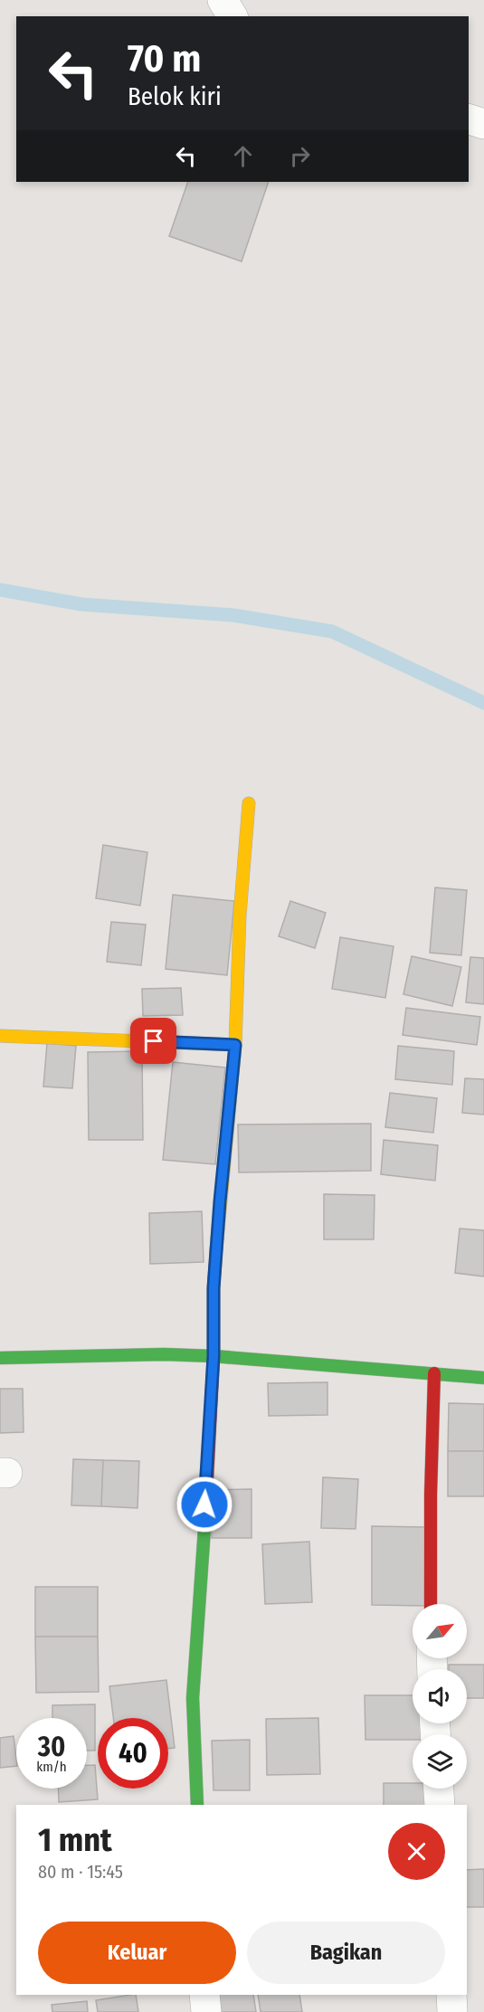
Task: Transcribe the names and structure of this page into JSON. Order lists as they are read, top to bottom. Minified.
{"north":"top right","page":{"turn":["70 m","Belok kiri"],"speed":"30 km/h","limit":"40","heading":["1 mnt","80 m · 15:45"],"buttons":["Keluar","Bagikan"]}}
